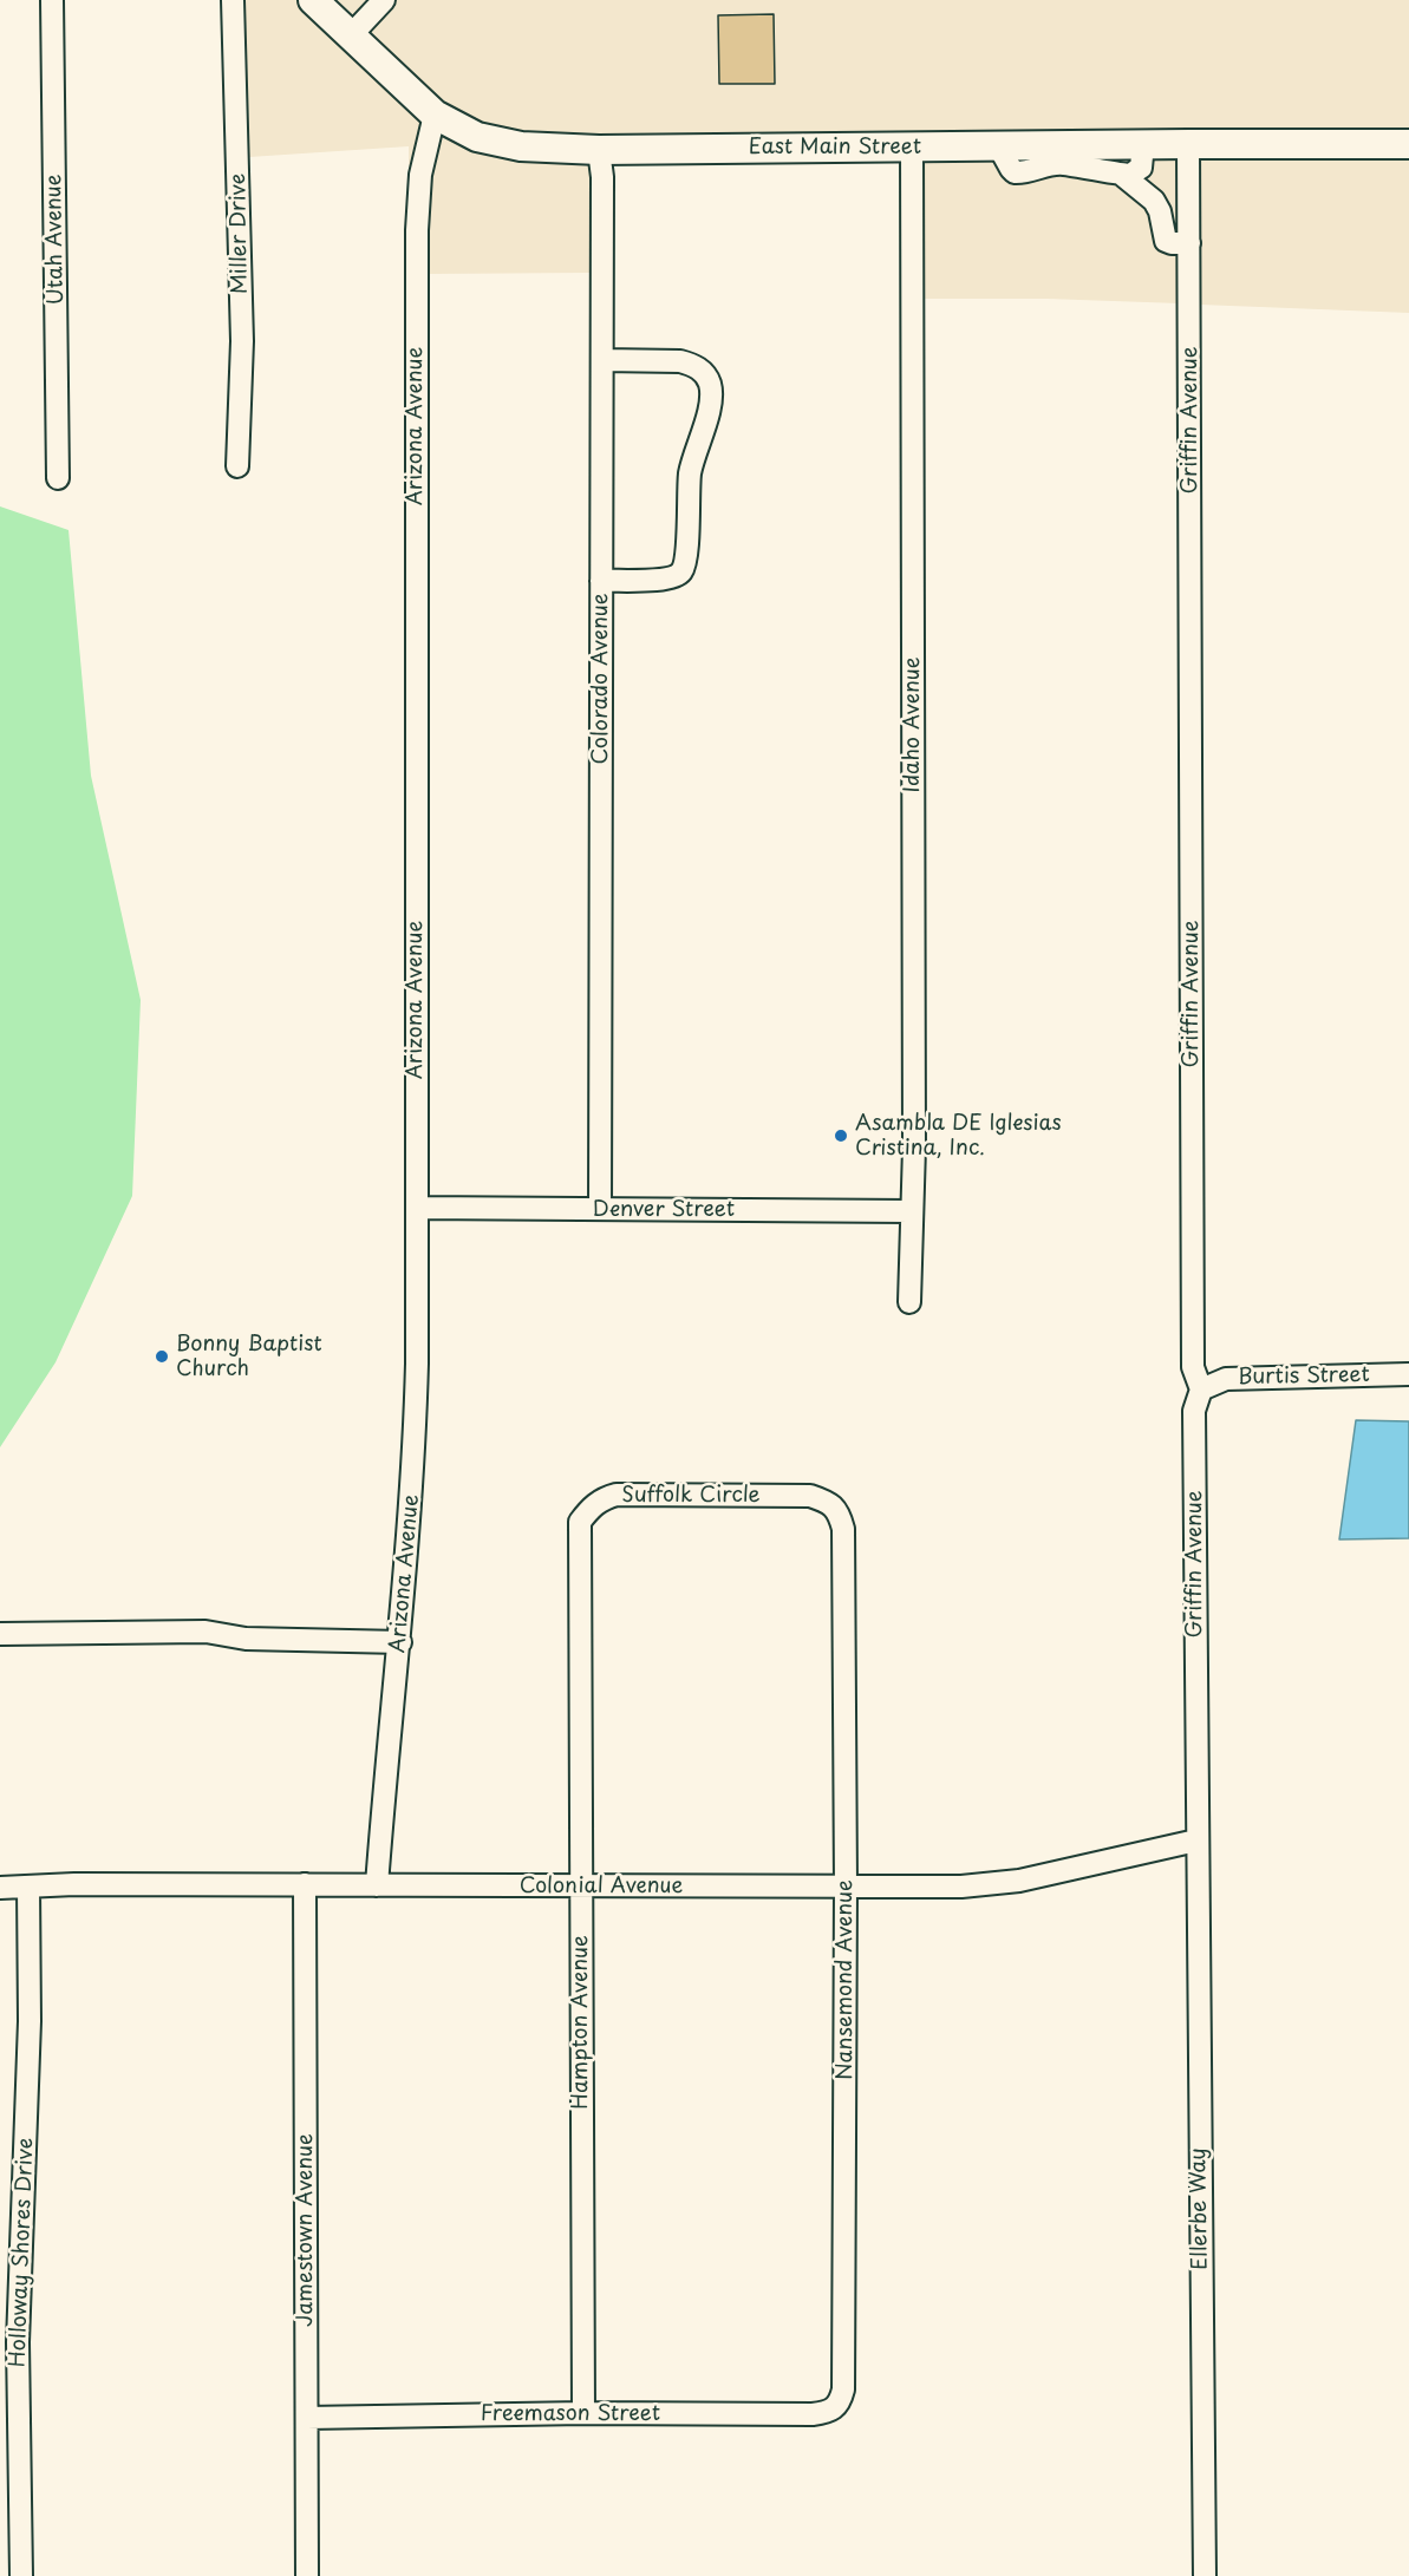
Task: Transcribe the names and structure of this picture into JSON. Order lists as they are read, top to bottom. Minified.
{"streets":{"main road":["East Main Street"],"street":["Miller Drive","Utah Avenue","Griffin Avenue","Arizona Avenue","Colorado Avenue","Idaho Avenue","Denver Street","Burtis Street","Suffolk Circle","Colonial Avenue","Nansemond Avenue","Hampton Avenue","Ellerbe Way","Jamestown Avenue","Holloway Shores Drive","Freemason Street"]},"crossings":[["East Main Street","Griffin Avenue"],["East Main Street","Arizona Avenue"],["East Main Street","Colorado Avenue"],["East Main Street","Idaho Avenue"],["Griffin Avenue","Burtis Street"],["Griffin Avenue","Colonial Avenue"],["Griffin Avenue","Ellerbe Way"],["Arizona Avenue","Denver Street"],["Arizona Avenue","Colonial Avenue"],["Colorado Avenue","Denver Street"],["Idaho Avenue","Denver Street"],["Suffolk Circle","Nansemond Avenue"],["Suffolk Circle","Hampton Avenue"],["Colonial Avenue","Nansemond Avenue"],["Colonial Avenue","Hampton Avenue"],["Colonial Avenue","Ellerbe Way"],["Colonial Avenue","Jamestown Avenue"],["Colonial Avenue","Holloway Shores Drive"],["Nansemond Avenue","Freemason Street"],["Hampton Avenue","Freemason Street"],["Jamestown Avenue","Freemason Street"]],"places":["Asambla DE Iglesias Cristina, Inc.","Bonny Baptist Church"]}
